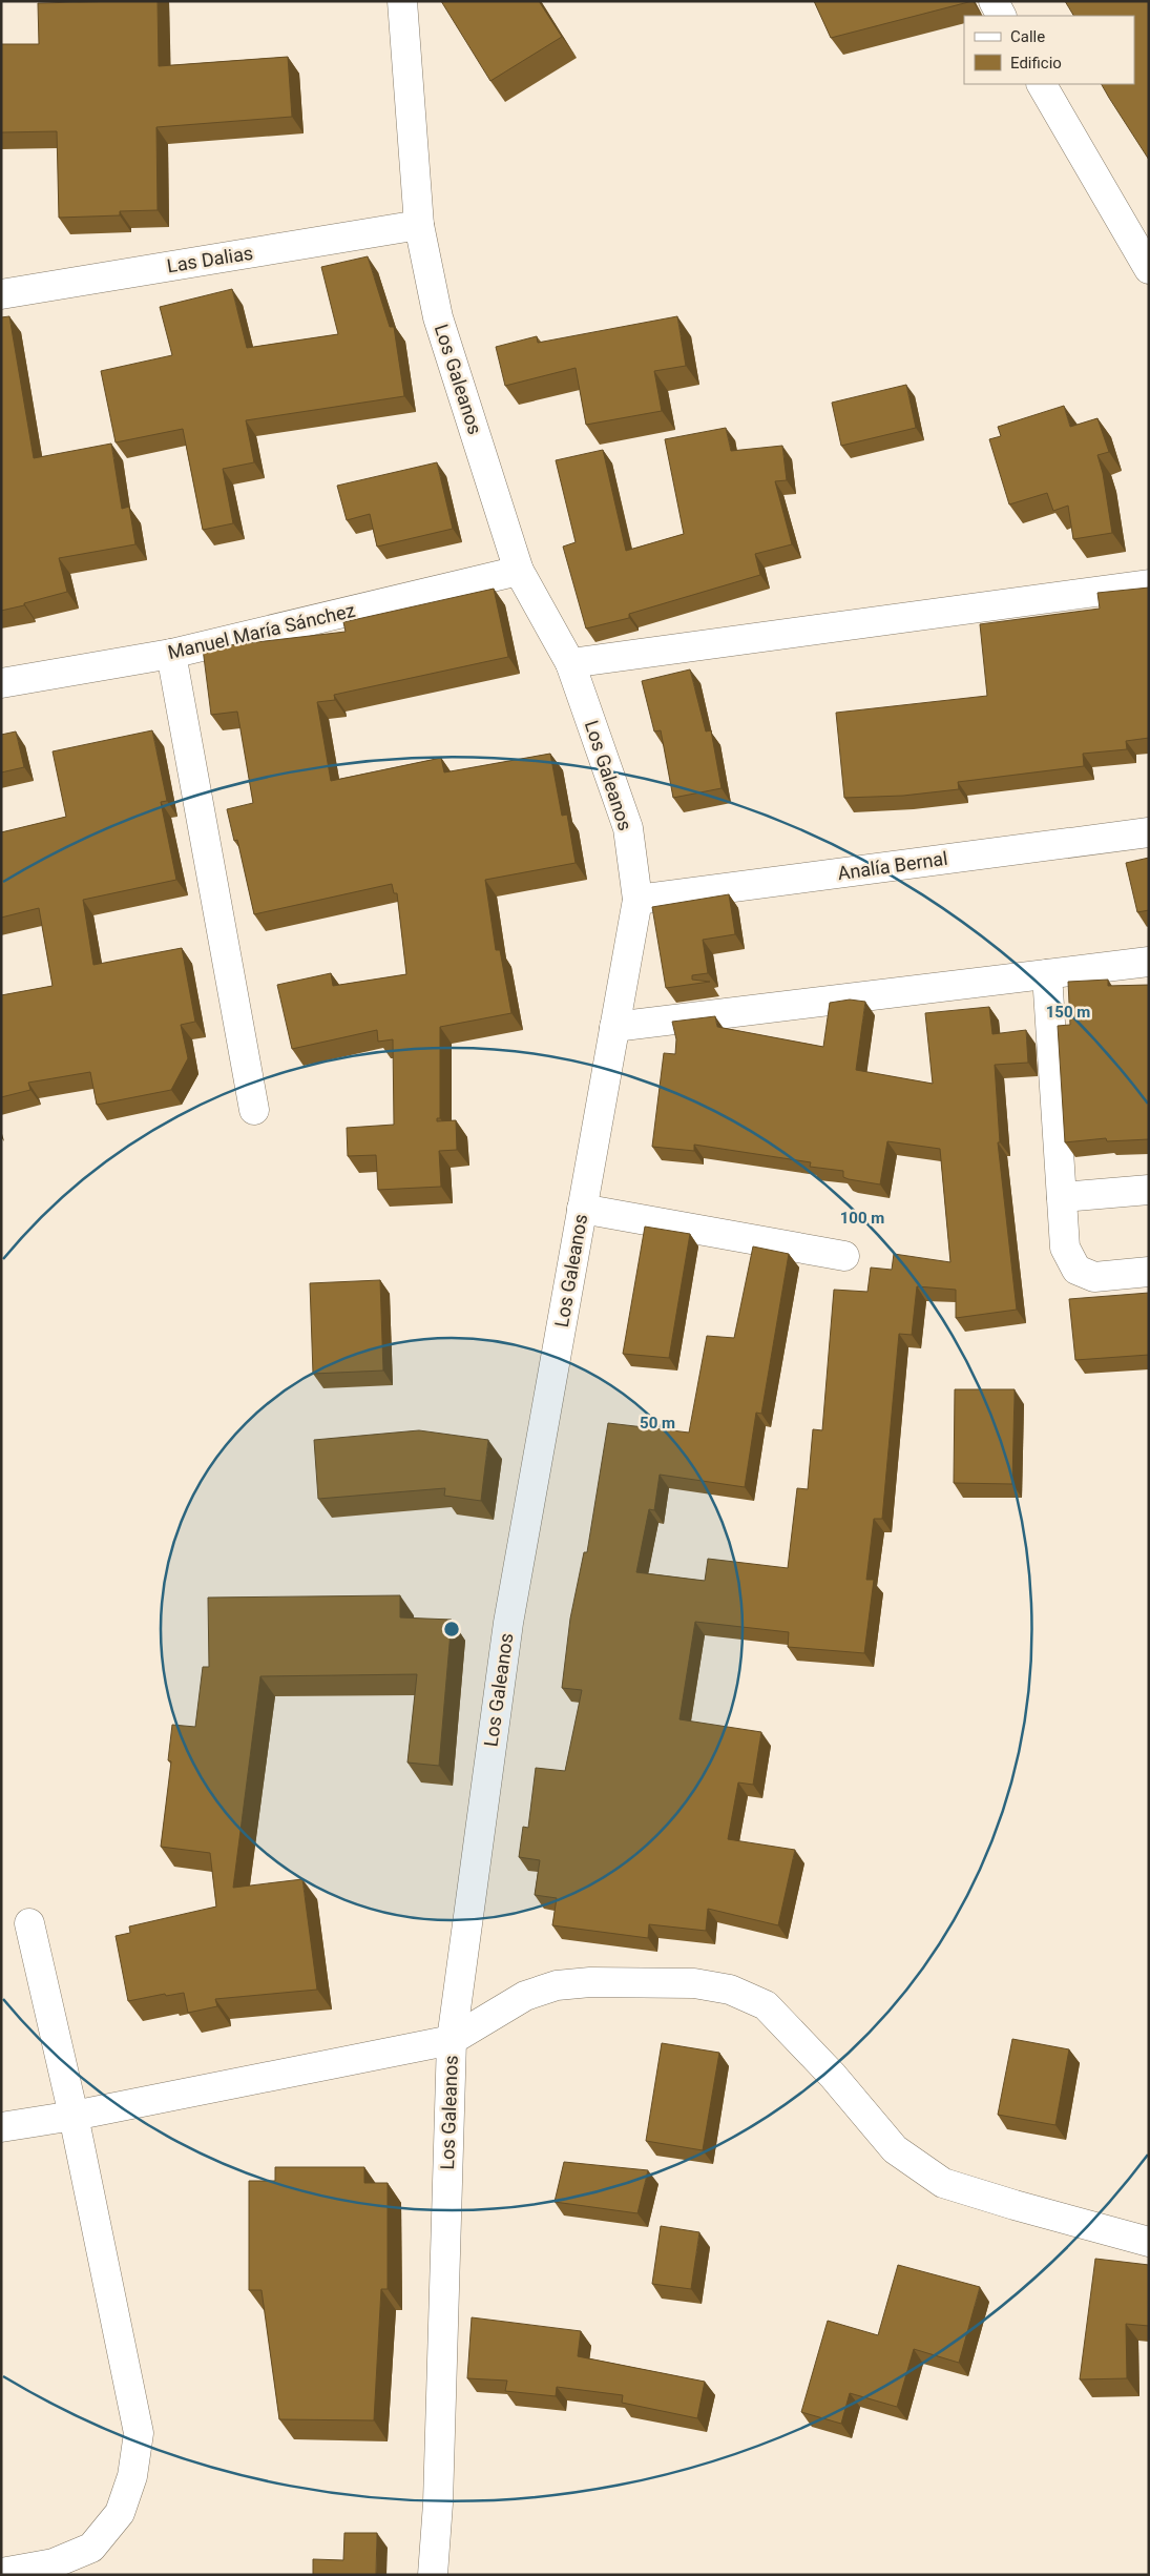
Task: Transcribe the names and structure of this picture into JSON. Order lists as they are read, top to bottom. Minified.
{"streets":{"street":["Las Dalias","Los Galeanos","Manuel María Sánchez","Analía Bernal"]},"crossings":[["Las Dalias","Los Galeanos"],["Los Galeanos","Manuel María Sánchez"],["Los Galeanos","Analía Bernal"]],"legend":["Calle","Edificio"],"rings":["150 m","100 m","50 m"]}
